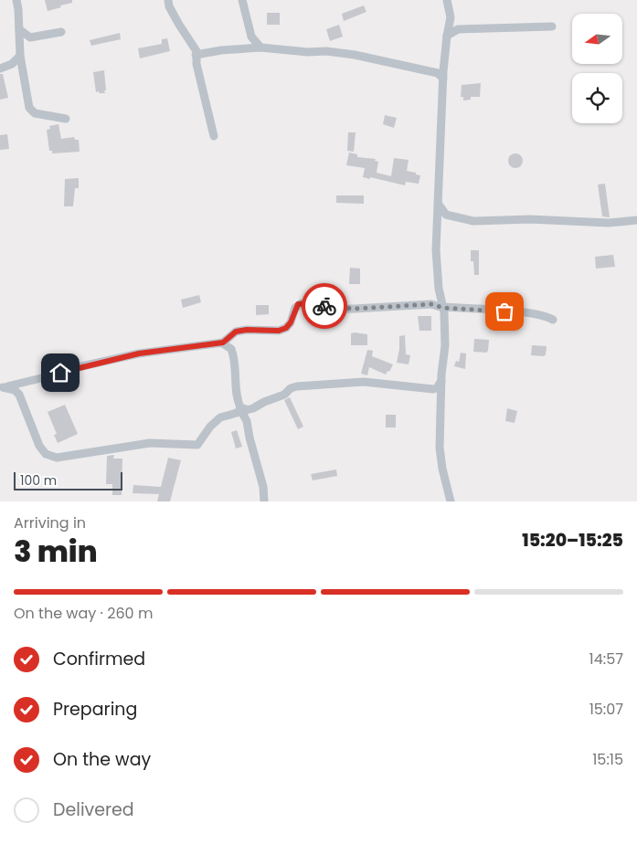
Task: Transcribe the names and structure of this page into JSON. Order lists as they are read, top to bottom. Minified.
{"scale_bar":"100 m","north":"left","page":{"scale":"100 m","heading":["3 min","Arriving in","15:20–15:25"],"bar":"On the way · 260 m","list":[["Confirmed","14:57"],["Preparing","15:07"],["On the way","15:15"],"Delivered"]}}
